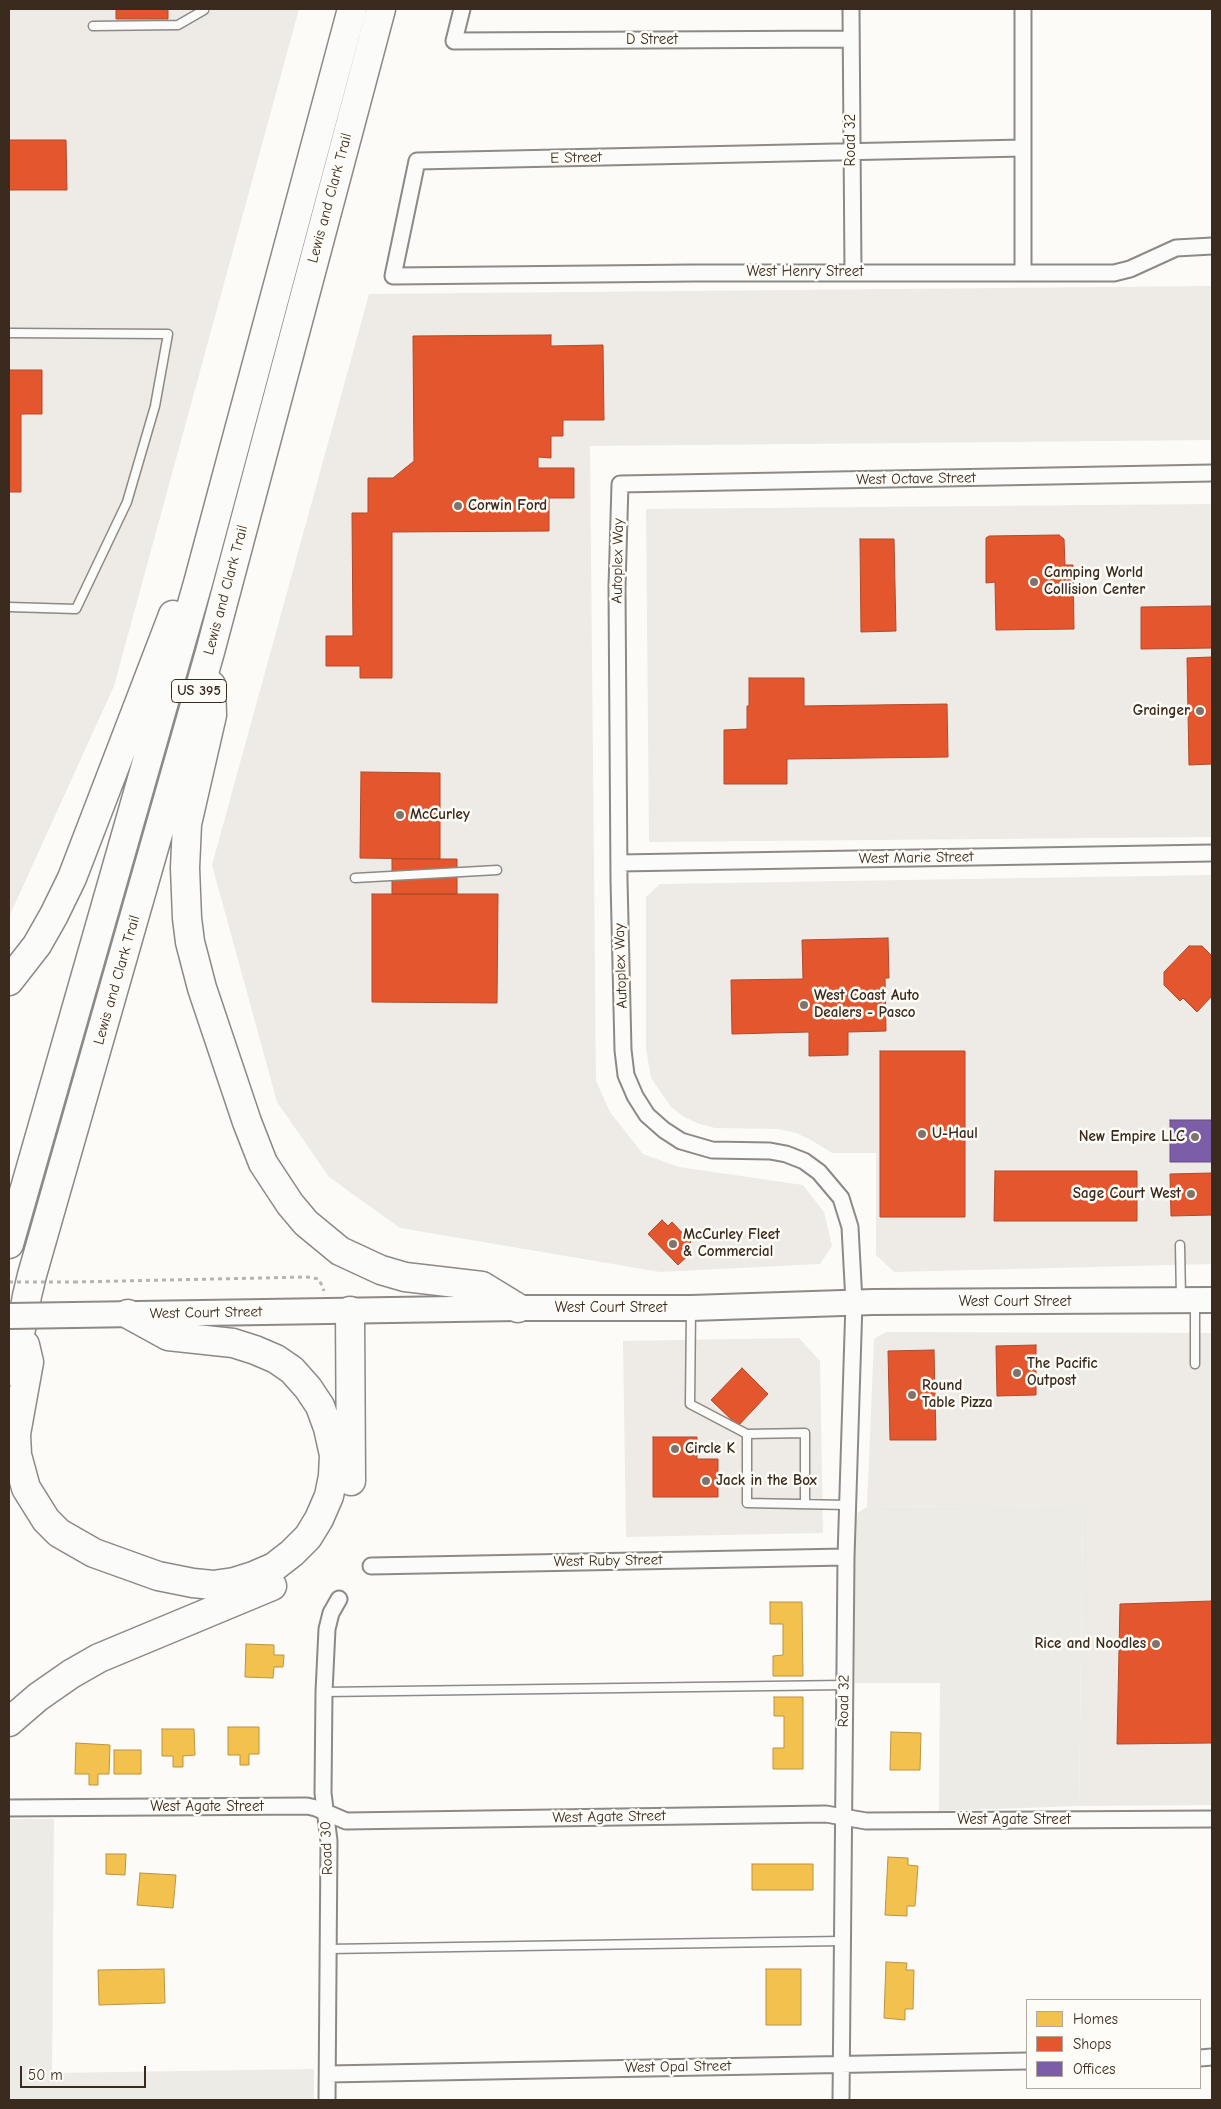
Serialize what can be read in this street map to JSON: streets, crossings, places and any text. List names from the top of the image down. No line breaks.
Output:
{"streets":{"highway":["Lewis and Clark Trail","US 395"],"main road":["West Court Street"],"street":["D Street","Road 32","E Street","West Henry Street","West Octave Street","Autoplex Way","West Marie Street","West Ruby Street","West Agate Street","Road 30","West Opal Street"]},"crossings":[["D Street","Road 32"],["Road 32","E Street"],["Road 32","West Henry Street"],["Road 32","Autoplex Way"],["Road 32","West Court Street"],["Road 32","West Ruby Street"],["Road 32","West Agate Street"],["Road 32","West Opal Street"],["E Street","West Henry Street"],["Lewis and Clark Trail","West Court Street"],["West Octave Street","Autoplex Way"],["Autoplex Way","West Marie Street"],["Autoplex Way","West Court Street"],["West Agate Street","Road 30"],["Road 30","West Opal Street"]],"places":["Corwin Ford","Camping World Collision Center","Grainger","McCurley","West Coast Auto Dealers - Pasco","U-Haul","New Empire LLC","Sage Court West","McCurley Fleet & Commercial","The Pacific Outpost","Round Table Pizza","Circle K","Jack in the Box","Rice and Noodles"],"legend":["Homes","Shops","Offices"],"scale_bar":"50 m"}
